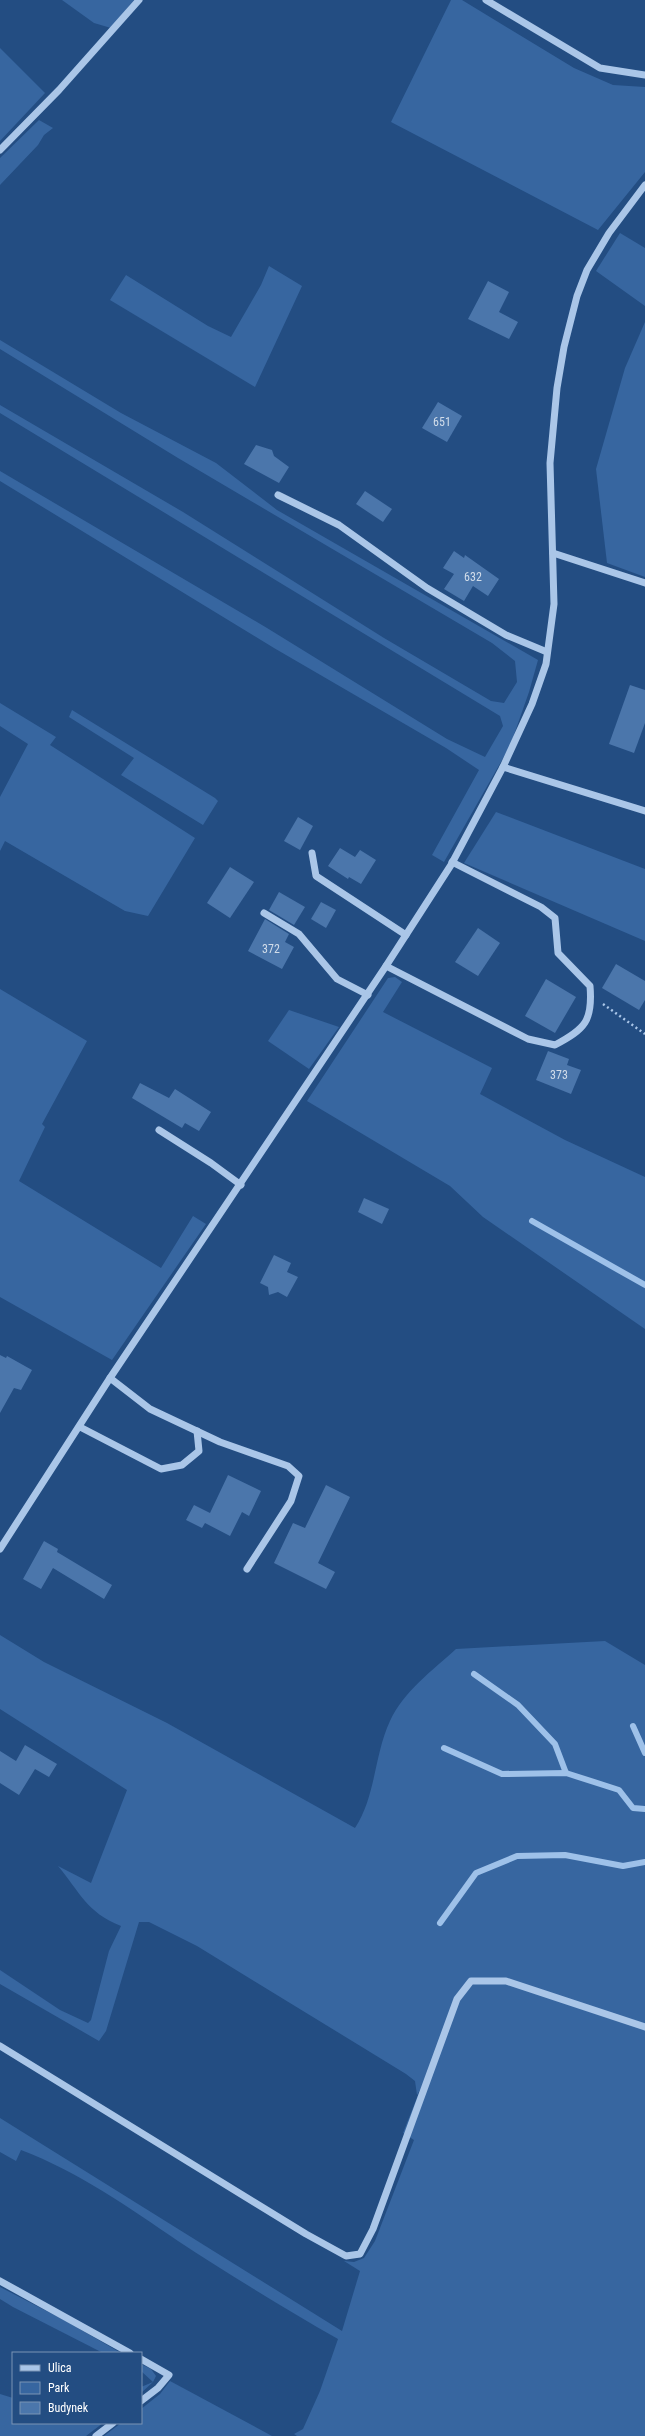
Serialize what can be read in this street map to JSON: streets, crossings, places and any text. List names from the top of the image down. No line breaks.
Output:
{"house_numbers":["651","632","372","373"],"legend":["Ulica","Park","Budynek"]}
